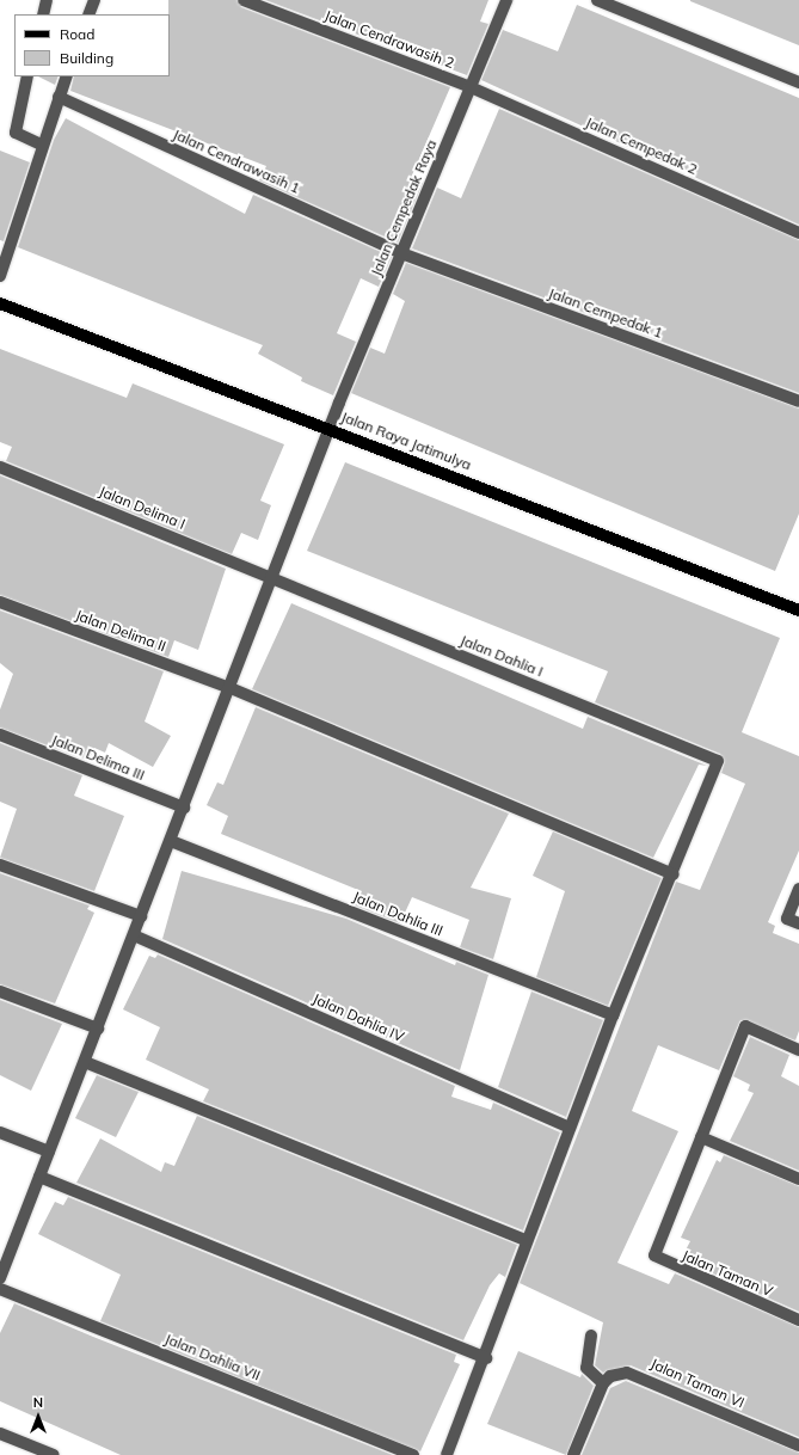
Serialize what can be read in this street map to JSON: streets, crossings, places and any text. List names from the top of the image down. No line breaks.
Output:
{"streets":{"main road":["Jalan Raya Jatimulya"],"street":["Jalan Cendrawasih 2","Jalan Cempedak 2","Jalan Cendrawasih 1","Jalan Cempedak Raya","Jalan Cempedak 1","Jalan Delima I","Jalan Delima II","Jalan Dahlia I","Jalan Delima III","Jalan Dahlia III","Jalan Dahlia IV","Jalan Taman V","Jalan Dahlia VII","Jalan Taman VI"]},"crossings":[["Jalan Cendrawasih 2","Jalan Cempedak 2"],["Jalan Cendrawasih 2","Jalan Cempedak Raya"],["Jalan Cempedak 2","Jalan Cempedak Raya"],["Jalan Cendrawasih 1","Jalan Cempedak Raya"],["Jalan Cendrawasih 1","Jalan Cempedak 1"],["Jalan Cempedak Raya","Jalan Cempedak 1"],["Jalan Cempedak Raya","Jalan Raya Jatimulya"],["Jalan Cempedak Raya","Jalan Delima I"],["Jalan Cempedak Raya","Jalan Delima II"],["Jalan Cempedak Raya","Jalan Dahlia I"],["Jalan Cempedak Raya","Jalan Delima III"],["Jalan Cempedak Raya","Jalan Dahlia III"],["Jalan Cempedak Raya","Jalan Dahlia IV"],["Jalan Delima I","Jalan Dahlia I"],["Jalan Delima II","Jalan Dahlia I"]],"legend":["Road","Building"],"north":"top"}
